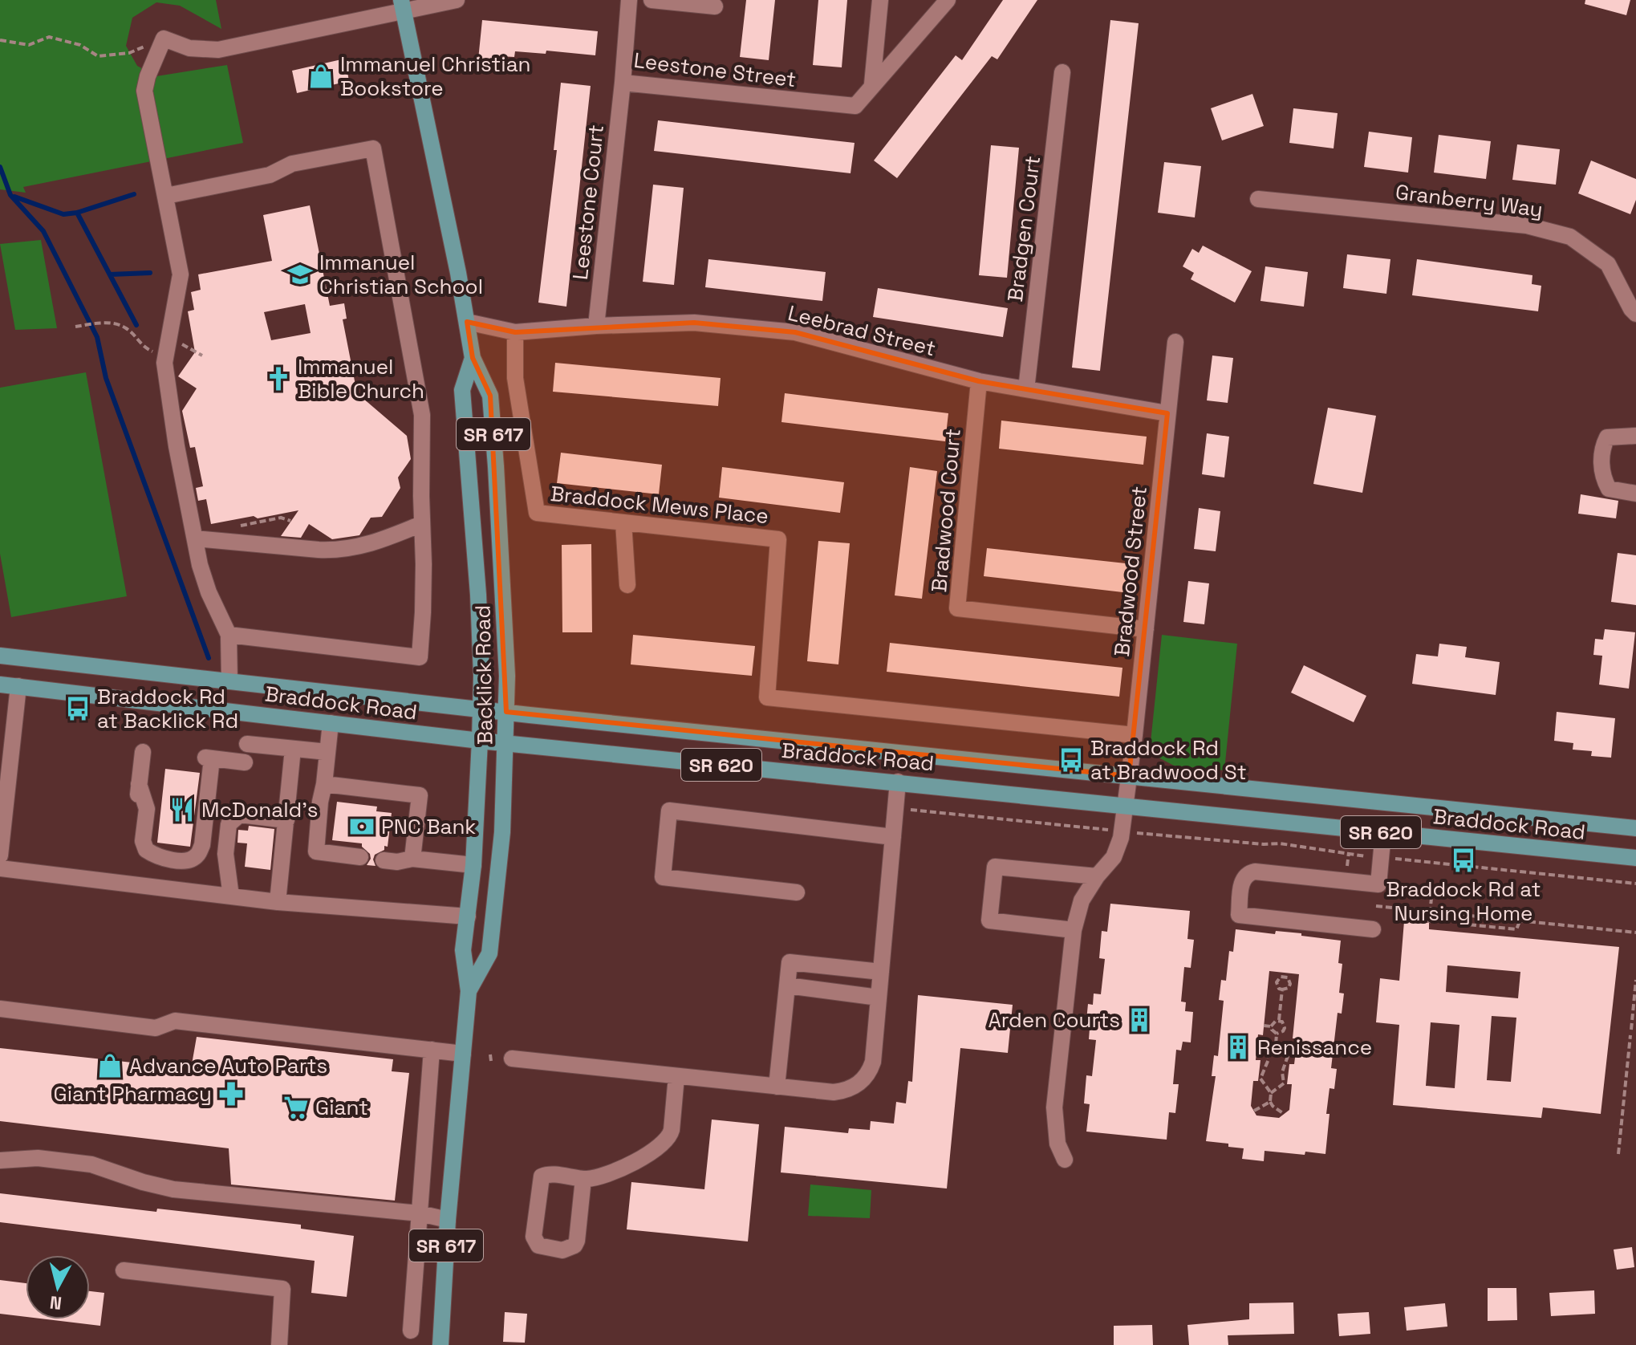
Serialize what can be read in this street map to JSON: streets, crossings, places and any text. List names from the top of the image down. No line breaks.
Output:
{"streets":{"main road":["SR 617","Backlick Road","Braddock Road","SR 620"],"street":["Leestone Street","Granberry Way","Leestone Court","Bradgen Court","Leebrad Street","Braddock Mews Place","Bradwood Court","Bradwood Street"]},"crossings":[["Leestone Street","Leestone Court"],["Leestone Court","Leebrad Street"],["Bradgen Court","Leebrad Street"],["Leebrad Street","Braddock Mews Place"],["Leebrad Street","Bradwood Court"],["Leebrad Street","Bradwood Street"],["Leebrad Street","Backlick Road"],["Braddock Mews Place","Bradwood Street"],["Bradwood Court","Bradwood Street"],["Bradwood Street","Braddock Road"],["Backlick Road","Braddock Road"]],"places":{"shop":["Immanuel Christian Bookstore","Advance Auto Parts"],"school or university":["Immanuel Christian School"],"church":["Immanuel Bible Church"],"bus stop":["Braddock Rd at Backlick Rd","Braddock Rd at Bradwood St","Braddock Rd at Nursing Home"],"restaurant":["McDonald's"],"bank":["PNC Bank"],"building":["Arden Courts","Renissance"],"pharmacy":["Giant Pharmacy"],"supermarket":["Giant"]},"north":"bottom"}
